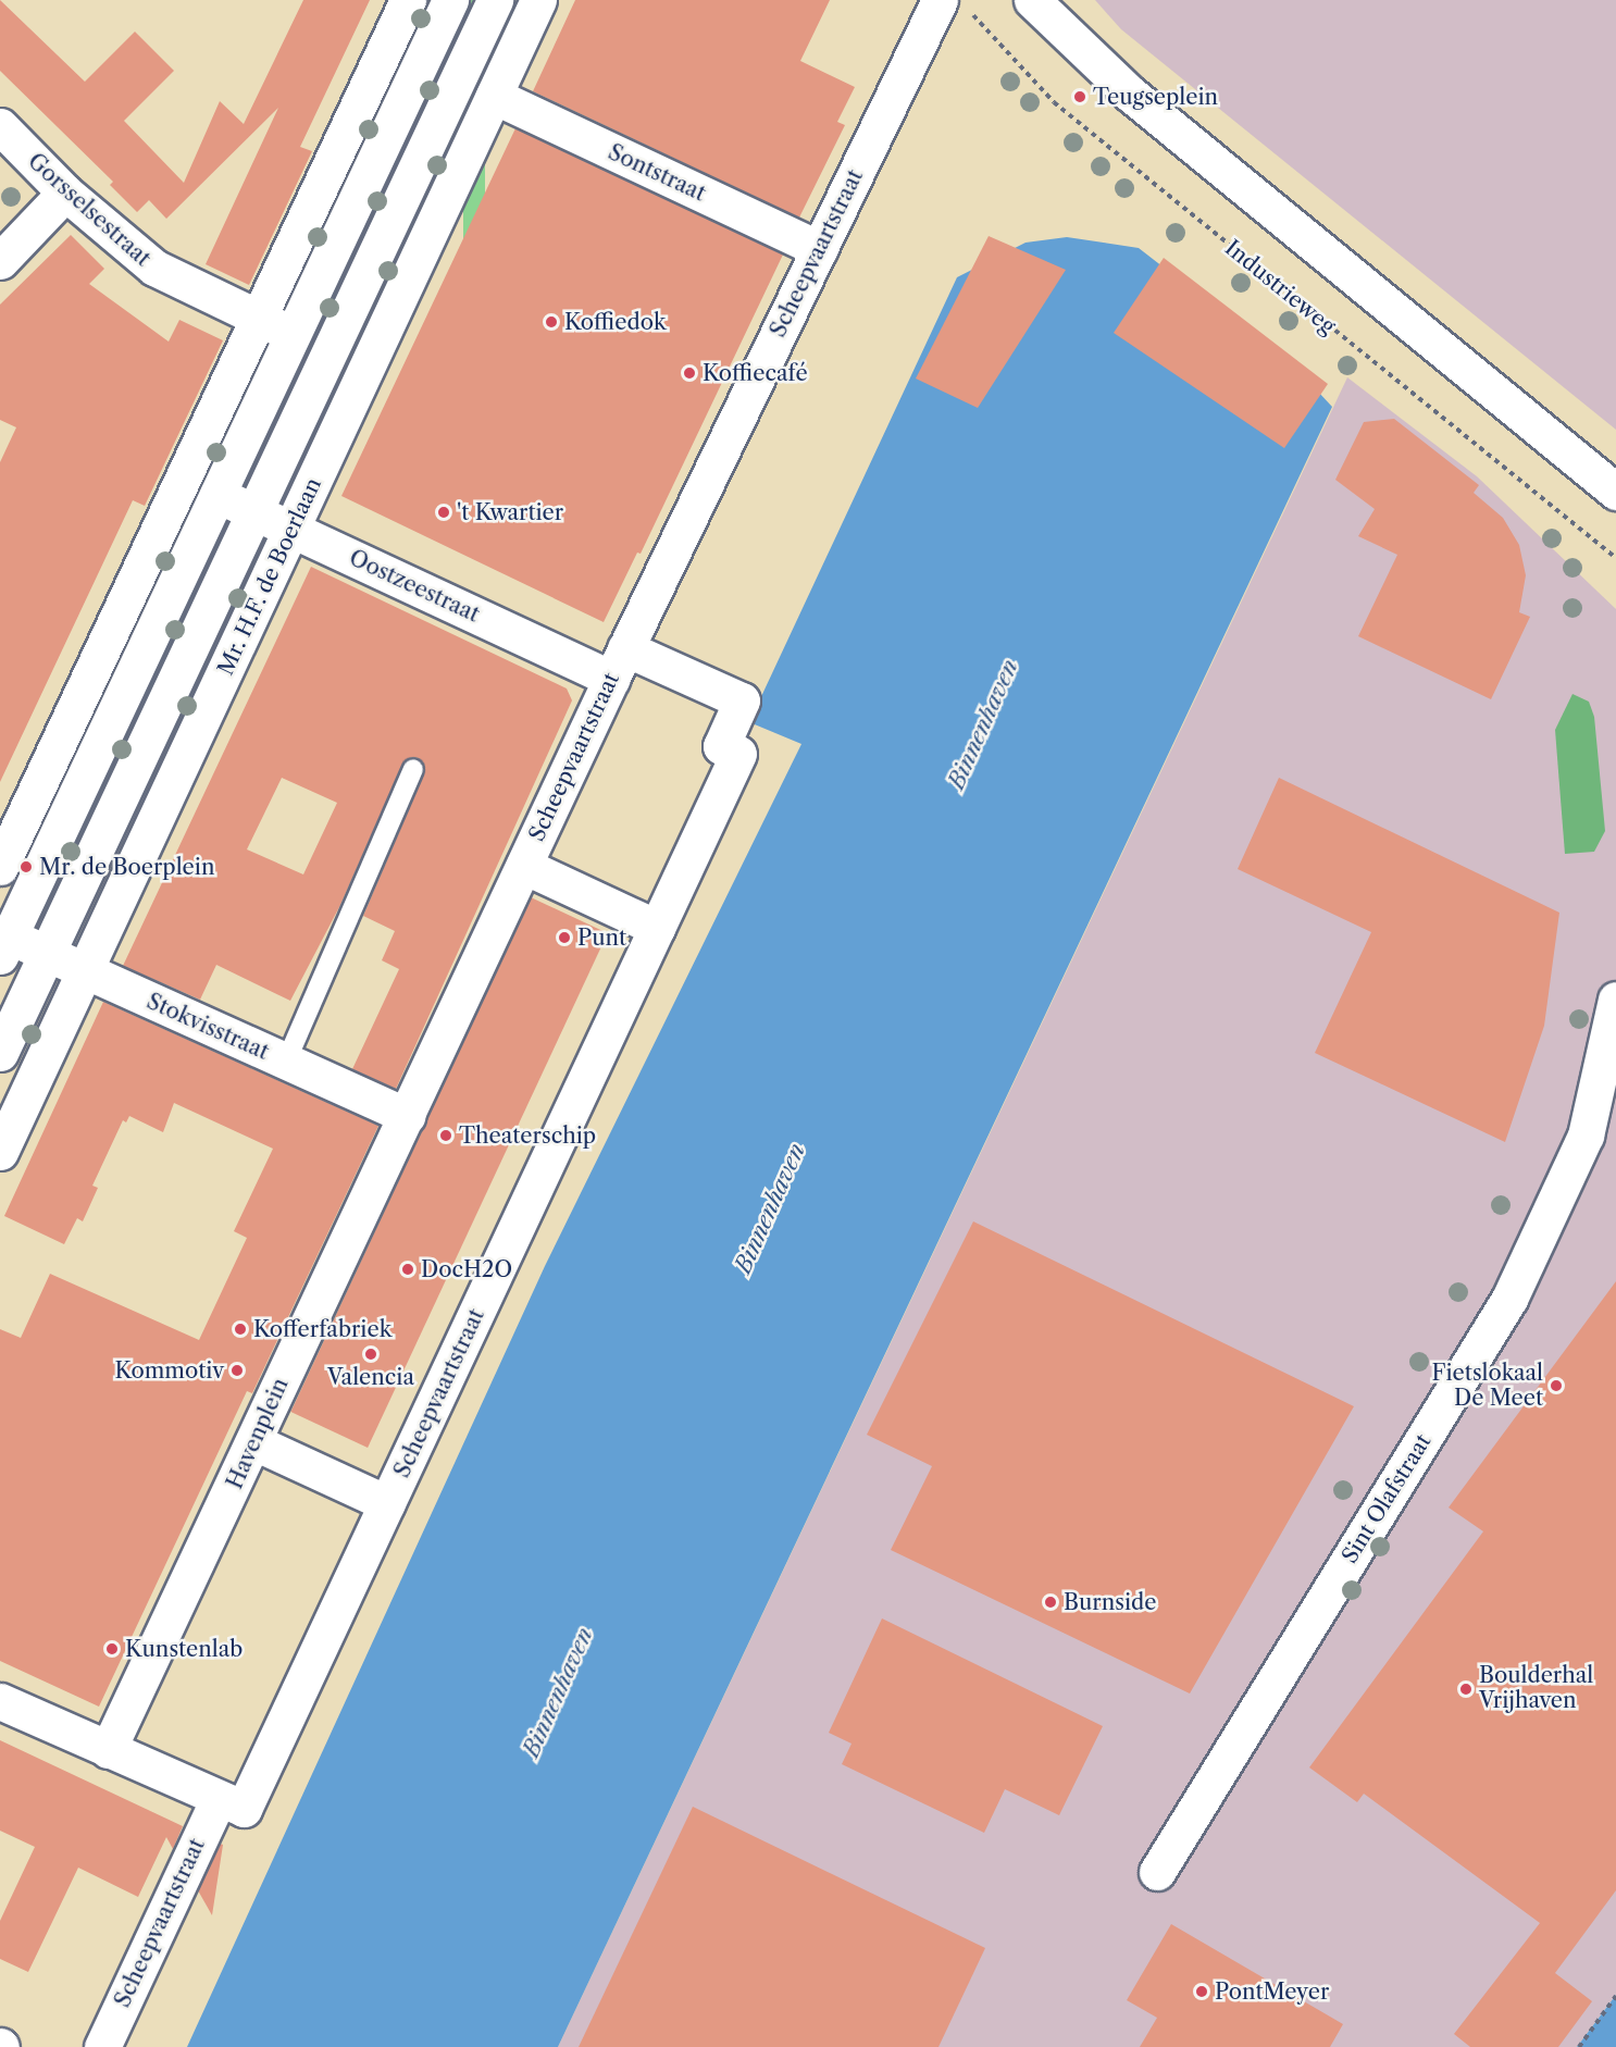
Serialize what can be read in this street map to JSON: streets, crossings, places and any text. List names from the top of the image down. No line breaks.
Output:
{"streets":{"street":["Sontstraat","Gorsselsestraat","Scheepvaartstraat","Mr. H.F. de Boerlaan","Oostzeestraat","Stokvisstraat","Havenplein","Sint Olafstraat"],"path":["Industrieweg"]},"crossings":[["Sontstraat","Scheepvaartstraat"],["Sontstraat","Mr. H.F. de Boerlaan"],["Scheepvaartstraat","Industrieweg"],["Scheepvaartstraat","Oostzeestraat"],["Scheepvaartstraat","Stokvisstraat"],["Scheepvaartstraat","Havenplein"],["Mr. H.F. de Boerlaan","Oostzeestraat"],["Mr. H.F. de Boerlaan","Stokvisstraat"],["Stokvisstraat","Havenplein"]],"water":["Binnenhaven"],"places":["Teugseplein","Koffiedok","Koffiecafé","'t Kwartier","Mr. de Boerplein","Punt","Theaterschip","DocH2O","Kofferfabriek","Valencia","Kommotiv","Fietslokaal De Meet","Burnside","Kunstenlab","Boulderhal Vrijhaven","PontMeyer"]}
